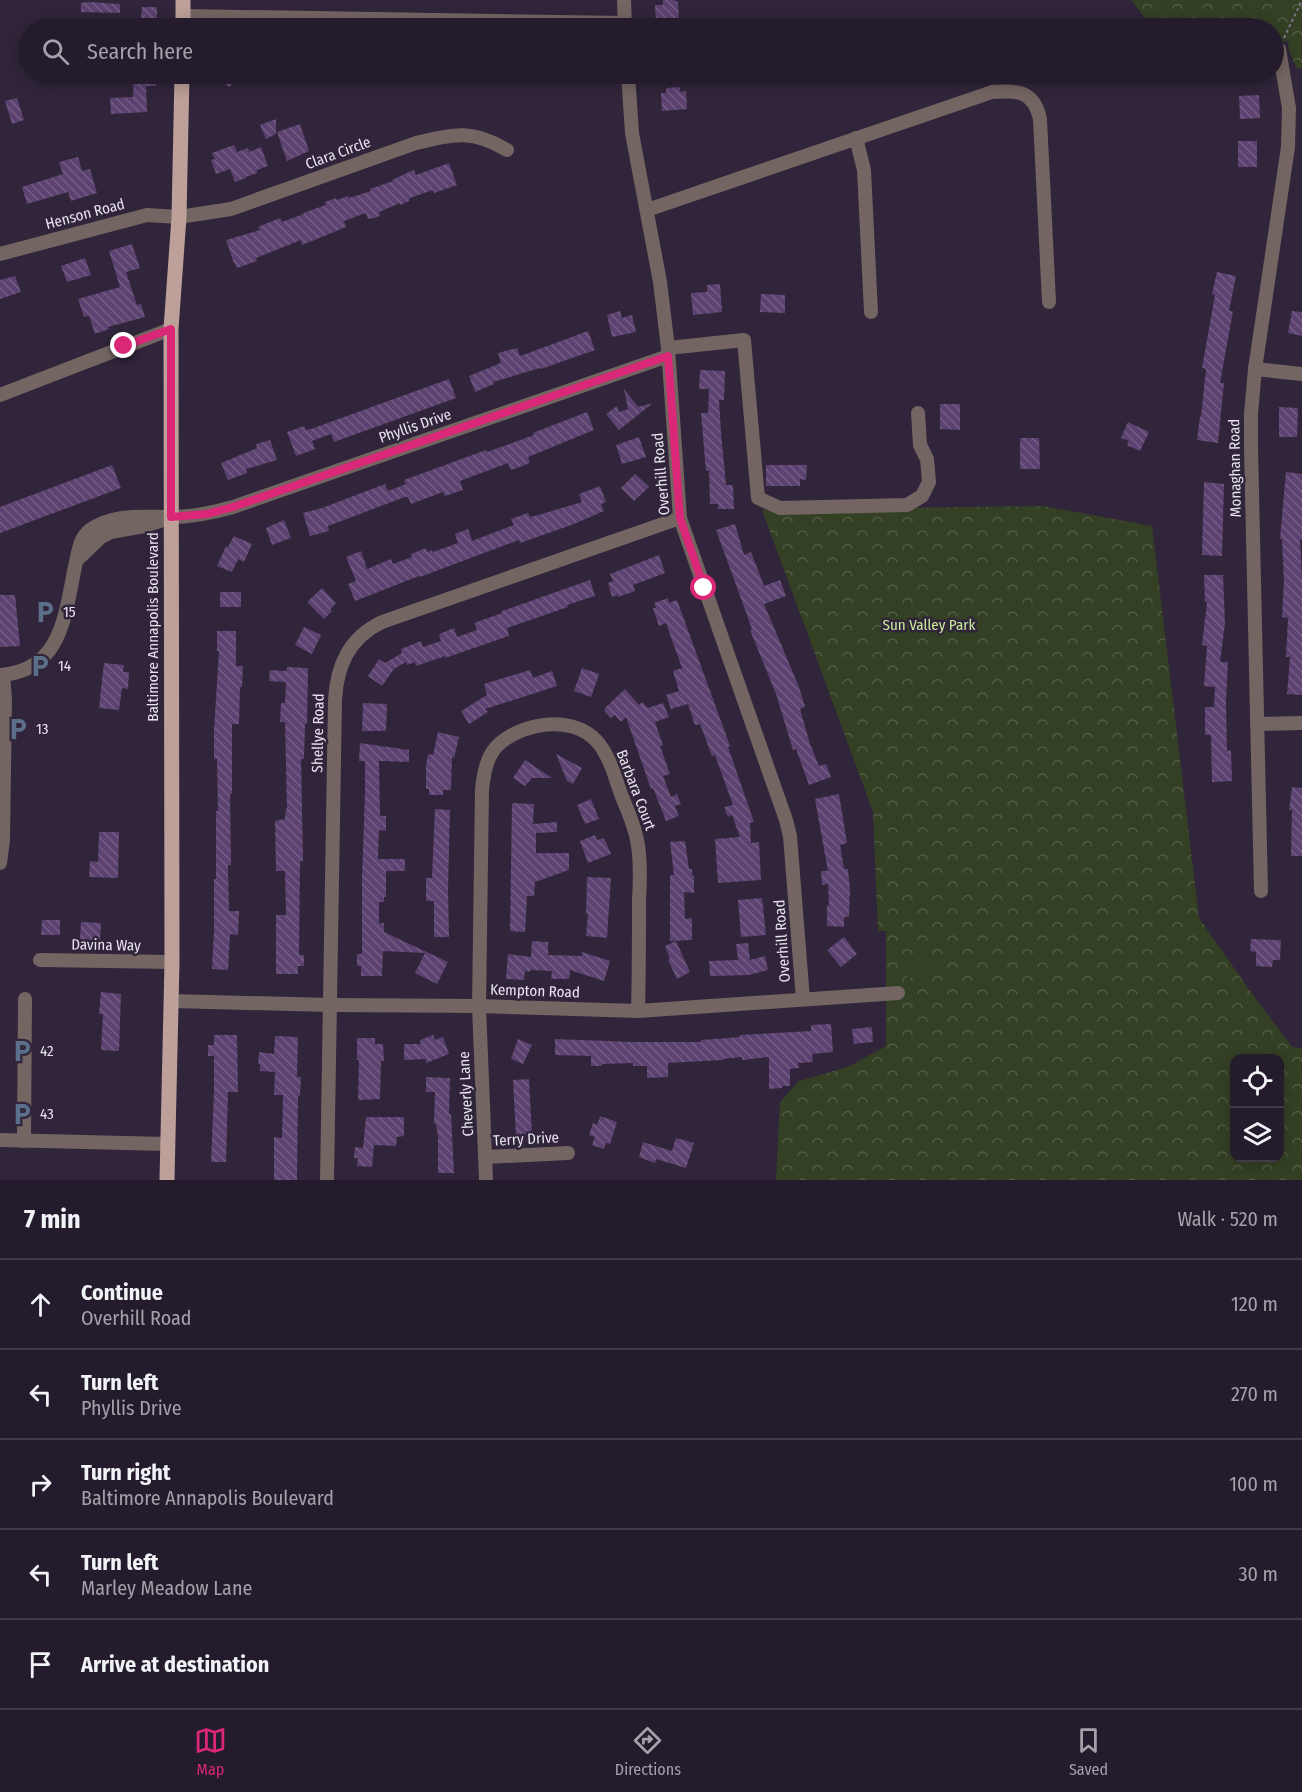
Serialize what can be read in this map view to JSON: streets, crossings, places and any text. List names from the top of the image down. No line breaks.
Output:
{"streets":{"main road":["Baltimore Annapolis Boulevard"],"street":["Clara Circle","Henson Road","Phyllis Drive","Monaghan Road","Overhill Road","Shellye Road","Barbara Court","Davina Way","Kempton Road","Cheverly Lane","Terry Drive"]},"crossings":[["Clara Circle","Henson Road"],["Clara Circle","Baltimore Annapolis Boulevard"],["Henson Road","Baltimore Annapolis Boulevard"],["Phyllis Drive","Overhill Road"],["Phyllis Drive","Baltimore Annapolis Boulevard"],["Overhill Road","Shellye Road"],["Overhill Road","Kempton Road"],["Baltimore Annapolis Boulevard","Davina Way"],["Baltimore Annapolis Boulevard","Kempton Road"],["Shellye Road","Kempton Road"],["Barbara Court","Kempton Road"],["Barbara Court","Cheverly Lane"],["Kempton Road","Cheverly Lane"],["Cheverly Lane","Terry Drive"]],"parks":["Sun Valley Park"],"places":{"parking":["15","14","13","42","43"]},"page":{"search":"Search here","heading":["7 min","Walk · 520 m"],"list":[["Continue","Overhill Road","120 m"],["Turn left","Phyllis Drive","270 m"],["Turn right","Baltimore Annapolis Boulevard","100 m"],["Turn left","Marley Meadow Lane","30 m"],"Arrive at destination"],"nav":["Map","Directions","Saved"]}}
